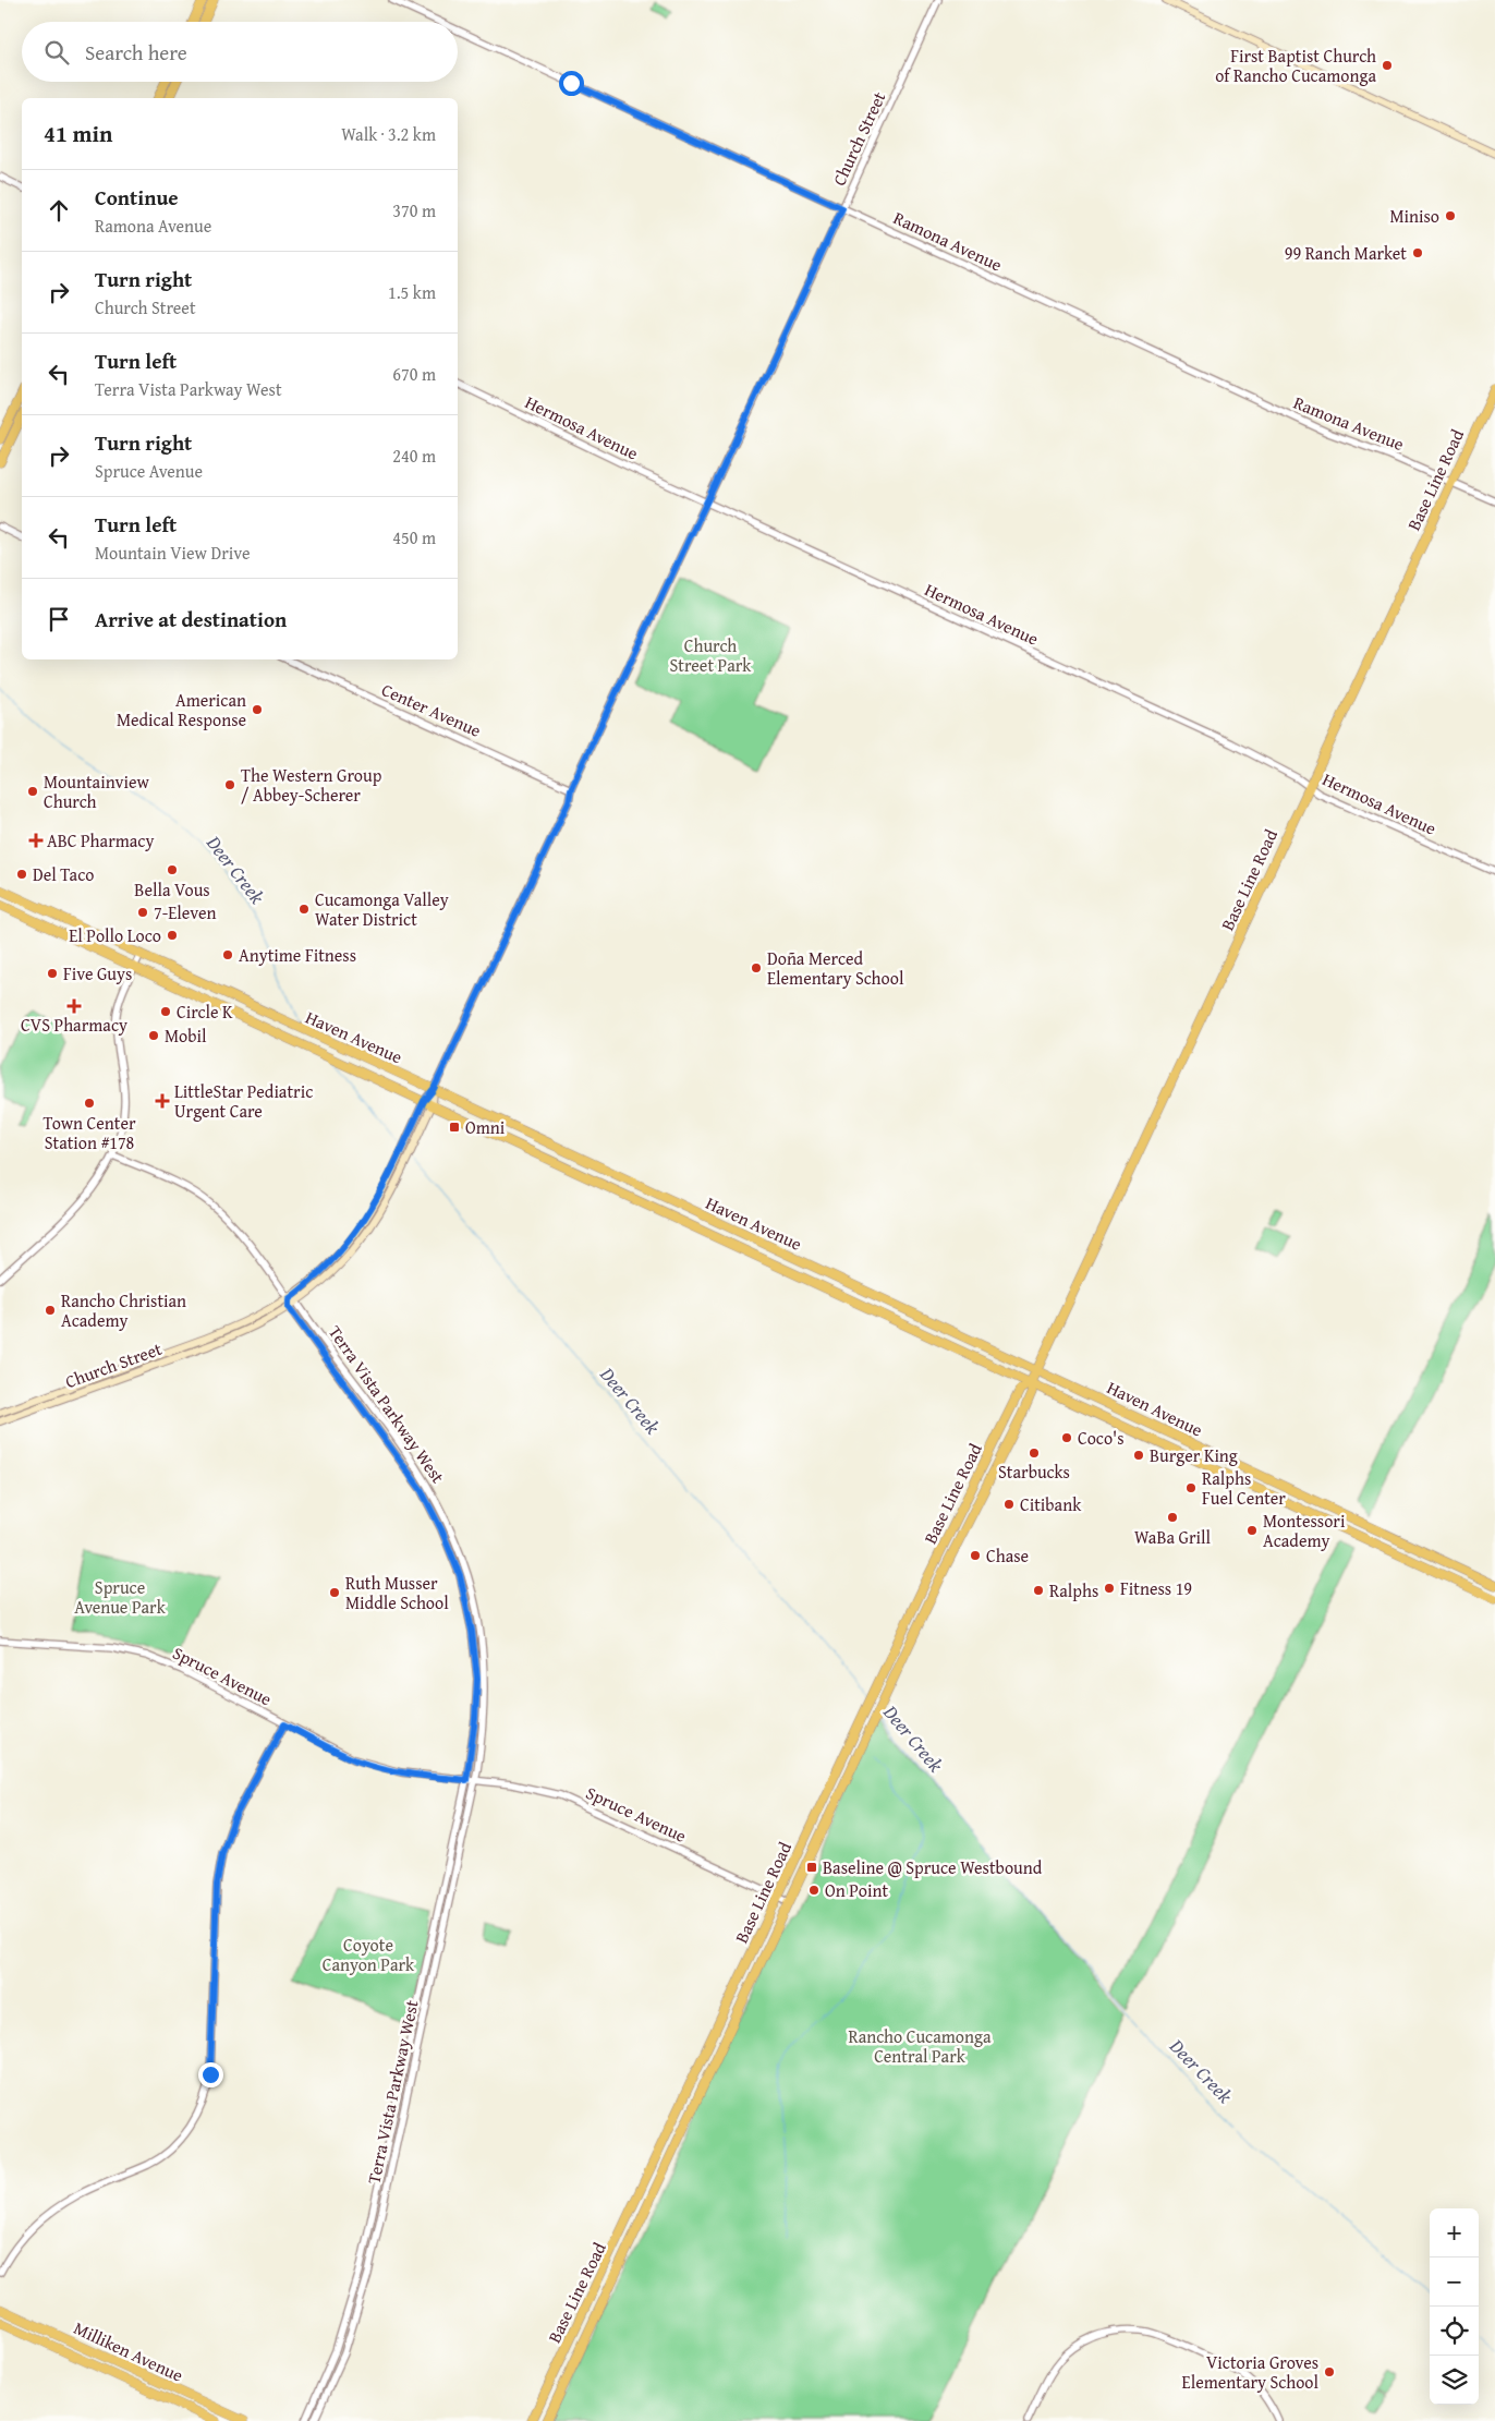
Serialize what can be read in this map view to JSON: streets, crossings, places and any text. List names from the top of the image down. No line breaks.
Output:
{"streets":{"main road":["Church Street","Base Line Road","Haven Avenue","Milliken Avenue"],"street":["Ramona Avenue","Hermosa Avenue","Center Avenue","Terra Vista Parkway West","Spruce Avenue"]},"crossings":[["Church Street","Ramona Avenue"],["Church Street","Hermosa Avenue"],["Church Street","Center Avenue"],["Church Street","Haven Avenue"],["Church Street","Terra Vista Parkway West"],["Ramona Avenue","Base Line Road"],["Hermosa Avenue","Base Line Road"],["Base Line Road","Haven Avenue"],["Base Line Road","Spruce Avenue"],["Terra Vista Parkway West","Spruce Avenue"]],"water":["Deer Creek"],"parks":["Church Street Park","Spruce Avenue Park","Coyote Canyon Park","Rancho Cucamonga Central Park"],"places":{"other":["First Baptist Church of Rancho Cucamonga","Miniso","99 Ranch Market","American Medical Response","The Western Group / Abbey-Scherer","Mountainview Church","Bella Vous","Del Taco","Cucamonga Valley Water District","7-Eleven","El Pollo Loco","Anytime Fitness","Doña Merced Elementary School","Five Guys","Circle K","Mobil","Town Center Station #178","Rancho Christian Academy","Coco's","Starbucks","Burger King","Ralphs Fuel Center","Citibank","WaBa Grill","Montessori Academy","Chase","Fitness 19","Ralphs","Ruth Musser Middle School","On Point","Victoria Groves Elementary School"],"health":["ABC Pharmacy","CVS Pharmacy","LittleStar Pediatric Urgent Care"],"transit":["Omni","Baseline @ Spruce Westbound"]},"page":{"search":"Search here","heading":["41 min","Walk · 3.2 km"],"list":[["Continue","Ramona Avenue","370 m"],["Turn right","Church Street","1.5 km"],["Turn left","Terra Vista Parkway West","670 m"],["Turn right","Spruce Avenue","240 m"],["Turn left","Mountain View Drive","450 m"],"Arrive at destination"],"map_buttons":["+","−"]}}
